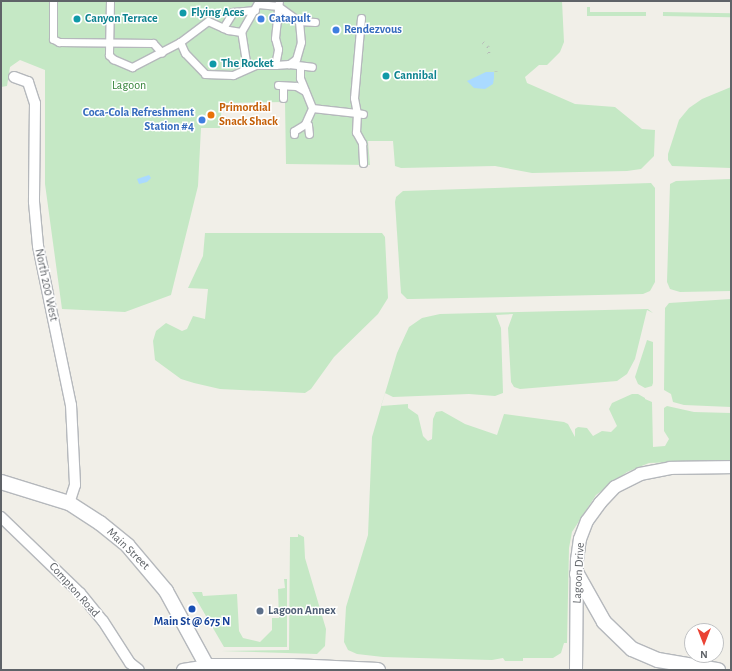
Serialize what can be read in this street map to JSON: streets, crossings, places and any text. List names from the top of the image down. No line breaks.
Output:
{"streets":{"main road":["Main Street"],"street":["North 200 West","Lagoon Drive","Compton Road"]},"crossings":[["North 200 West","Main Street"]],"parks":["Lagoon"],"places":["Flying Aces","Canyon Terrace","Catapult","Rendezvous","The Rocket","Cannibal","Primordial Snack Shack","Coca-Cola Refreshment Station #4","Main St @ 675 N","Lagoon Annex"],"north":"bottom"}
